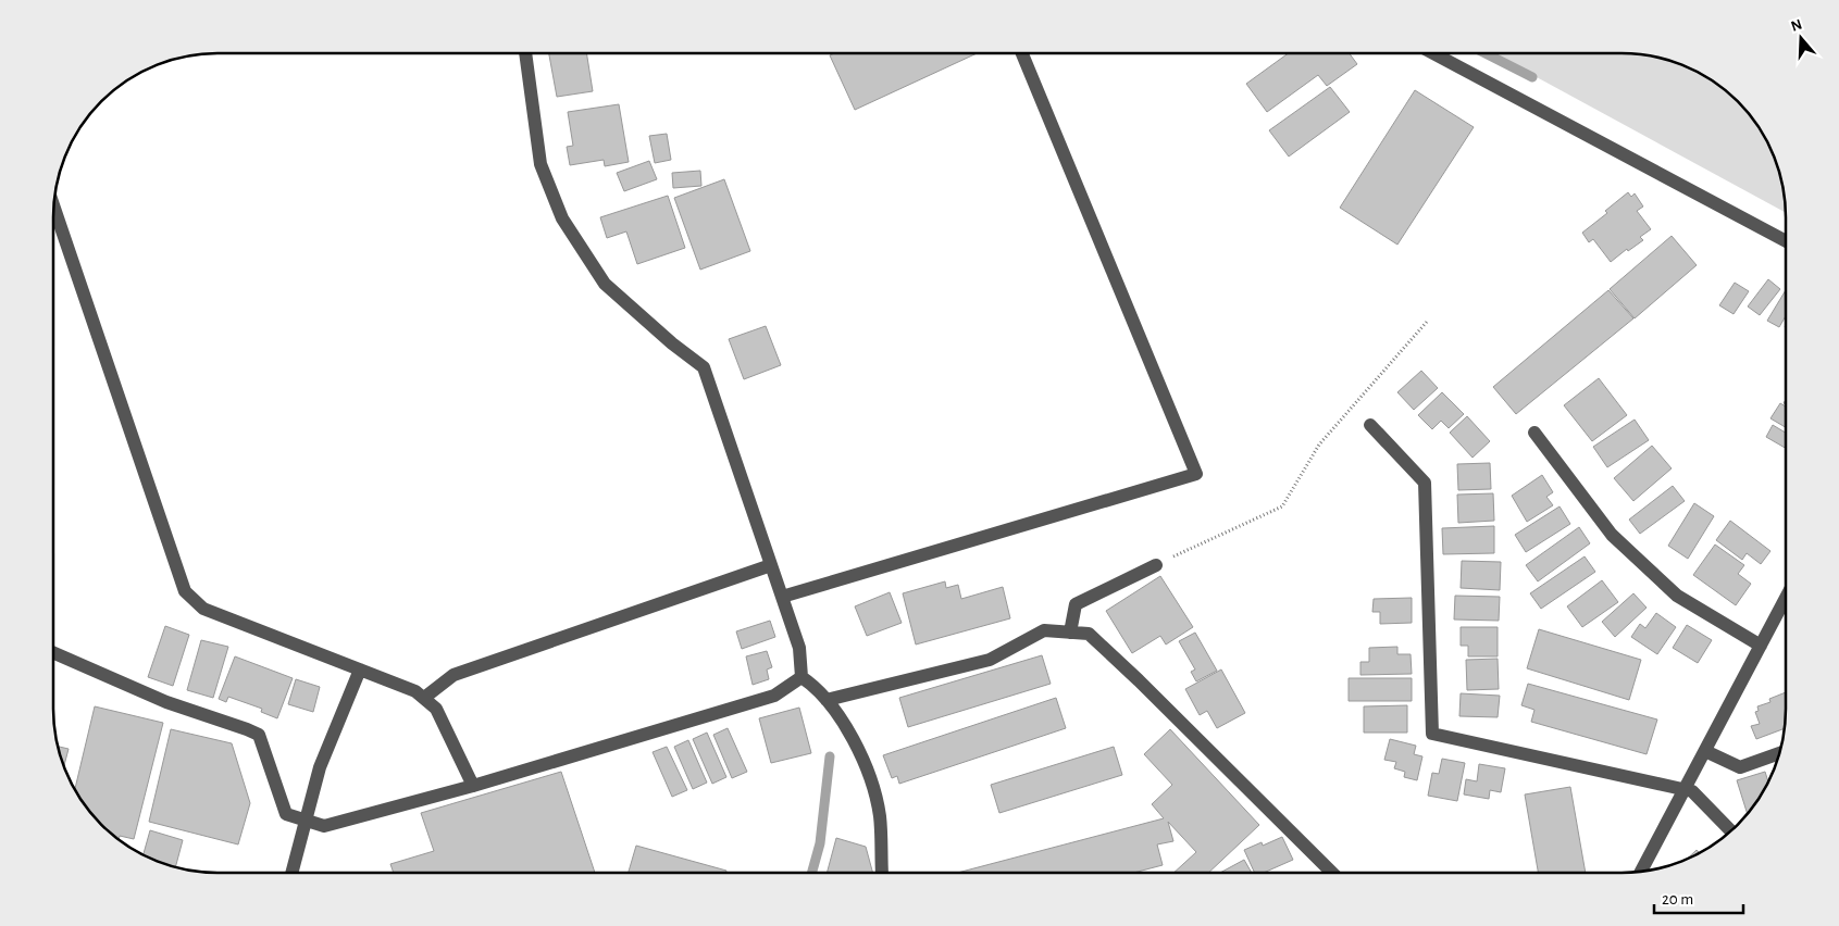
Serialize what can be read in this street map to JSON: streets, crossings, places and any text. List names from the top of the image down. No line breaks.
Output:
{"scale_bar":"20 m","north":"top"}
